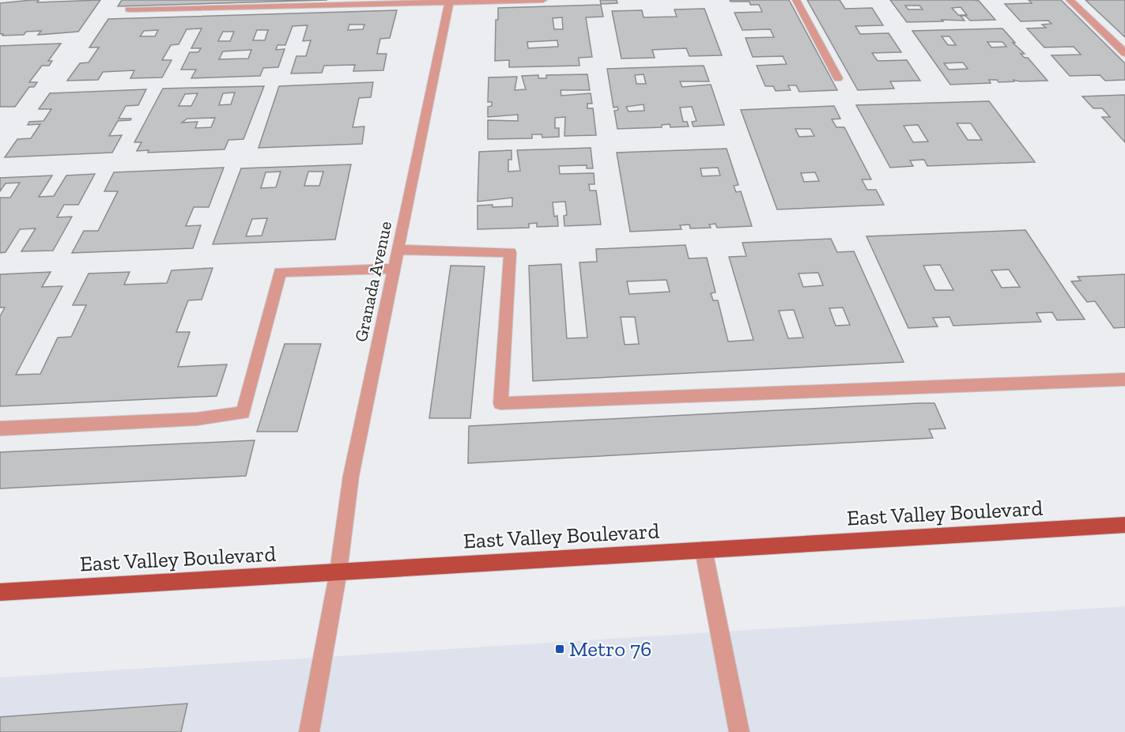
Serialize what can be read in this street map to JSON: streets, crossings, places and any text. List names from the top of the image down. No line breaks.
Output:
{"streets":{"main road":["East Valley Boulevard"],"street":["Granada Avenue"]},"crossings":[["Granada Avenue","East Valley Boulevard"]],"places":{"transit":["Metro 76"]}}
